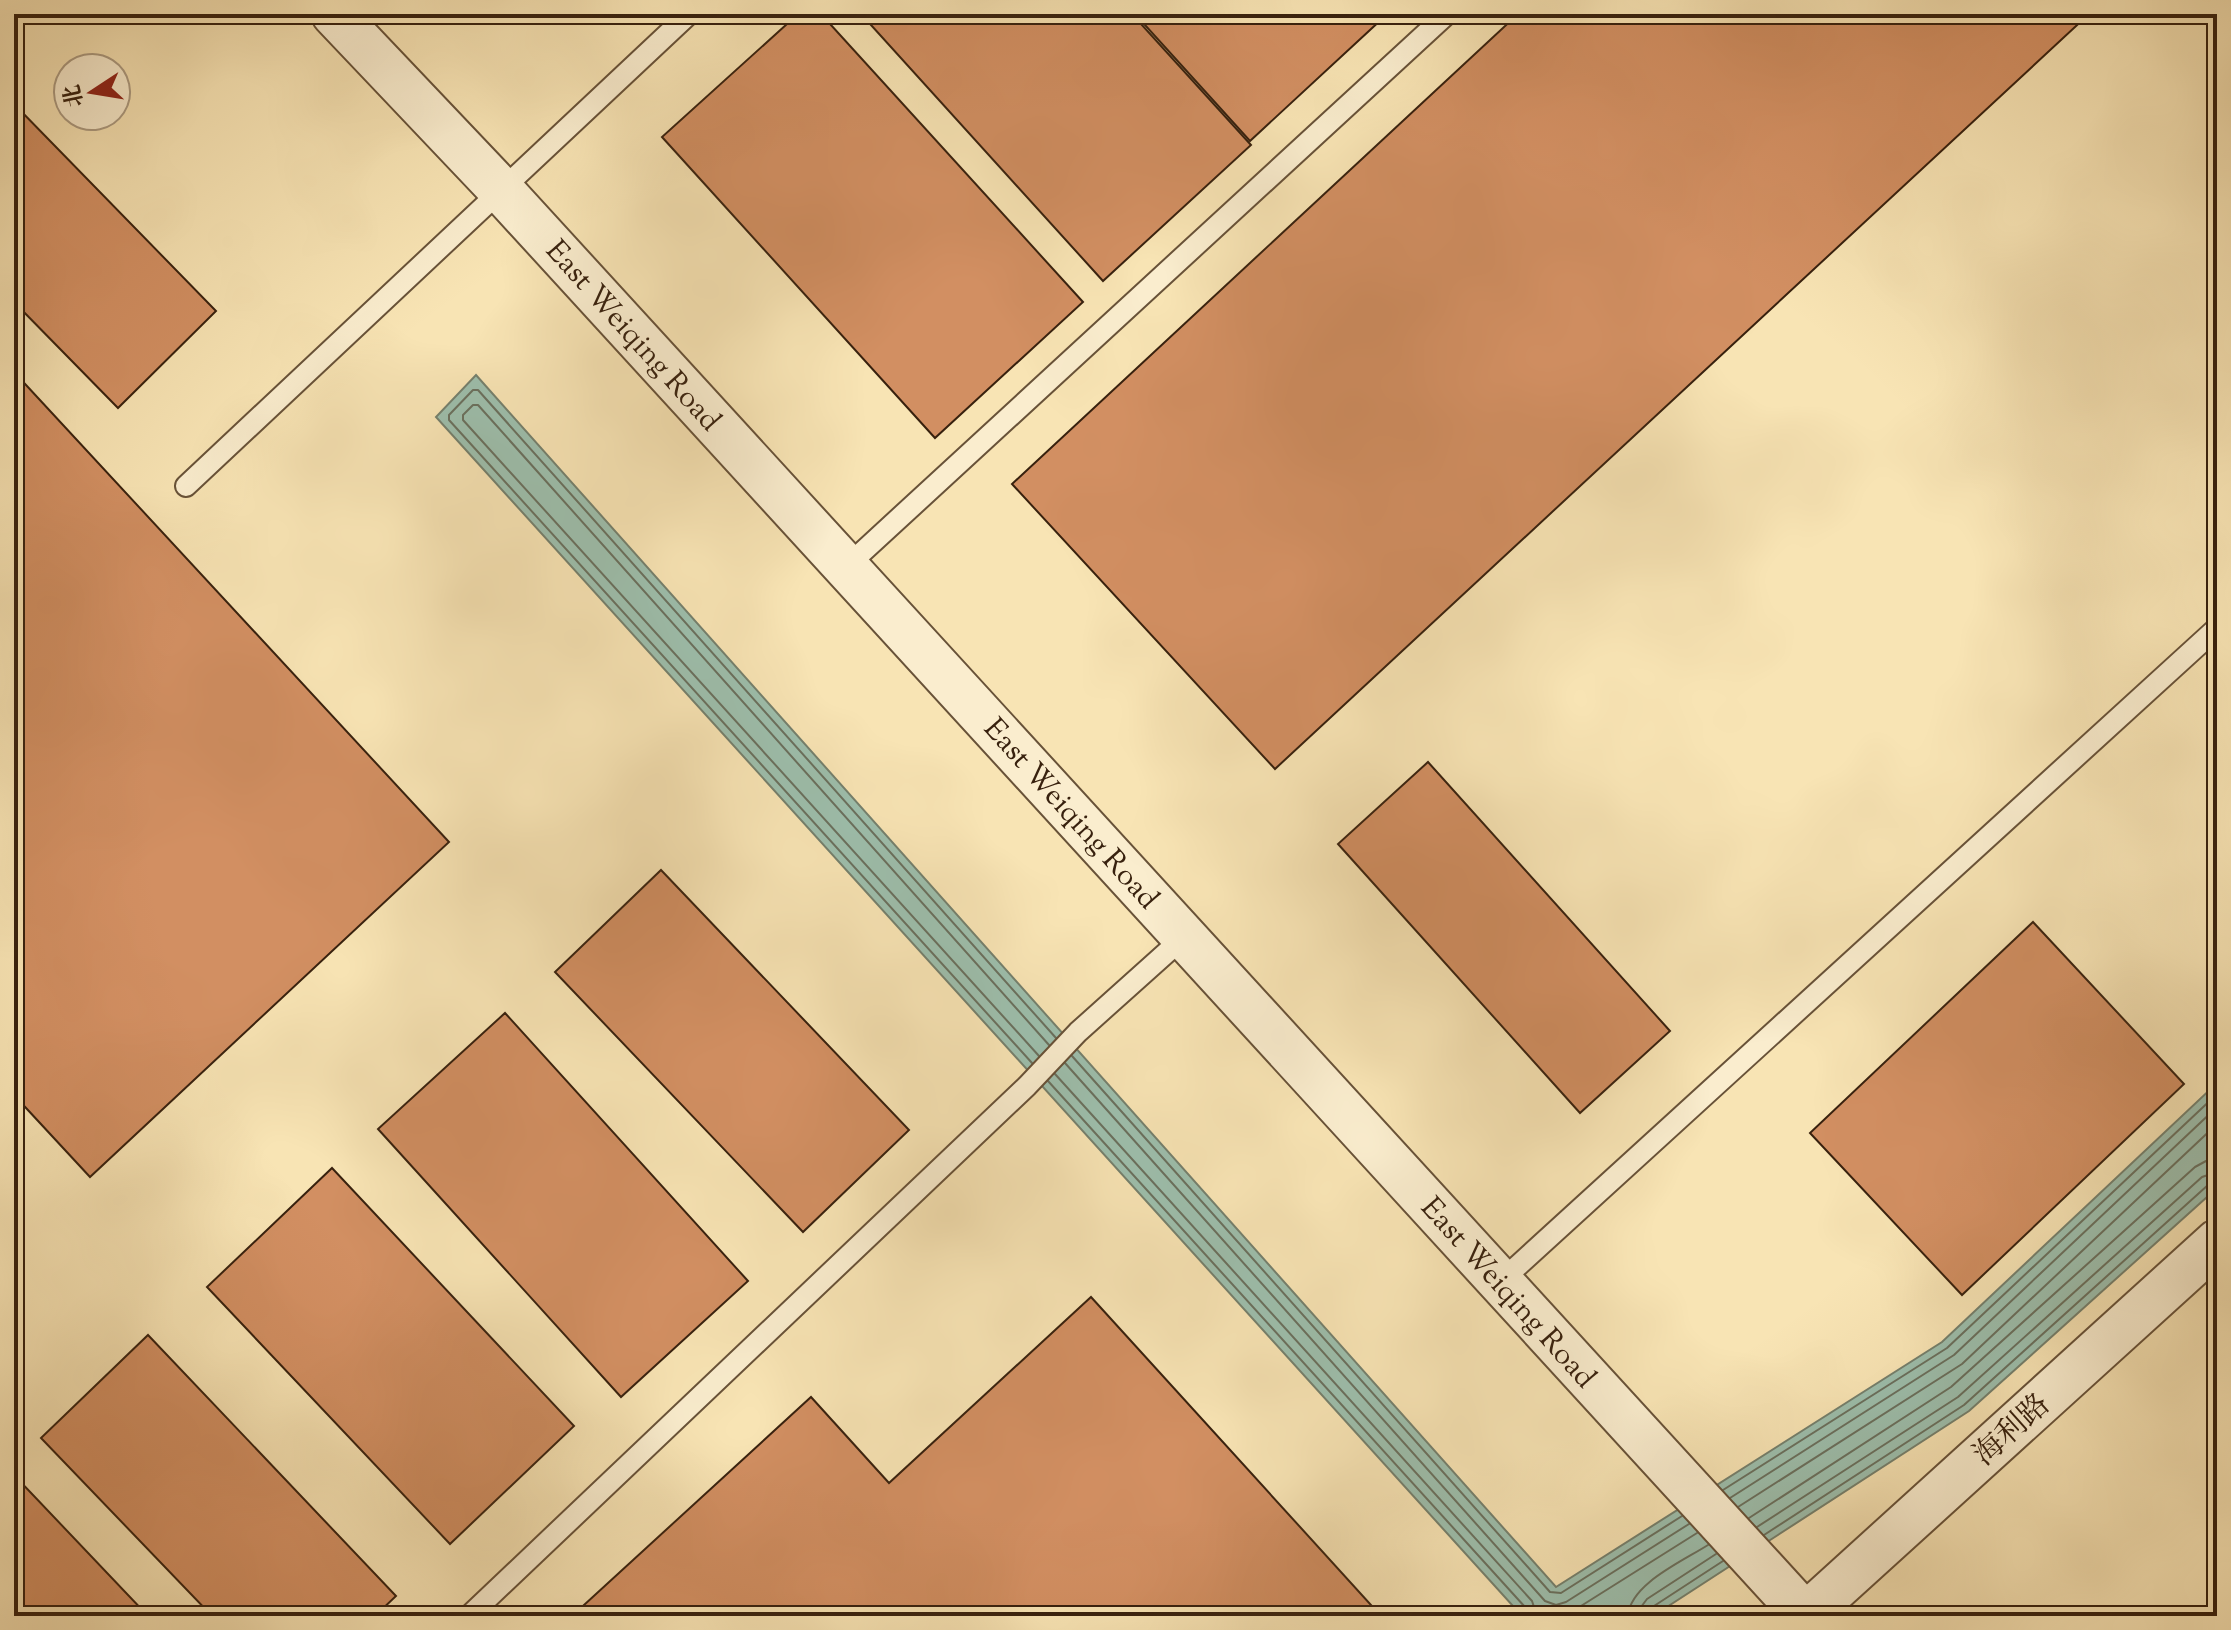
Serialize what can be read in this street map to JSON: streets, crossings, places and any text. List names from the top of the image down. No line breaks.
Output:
{"streets":{"street":["East Weiqing Road","海利路"]},"crossings":[["East Weiqing Road","海利路"]],"north":"left"}
